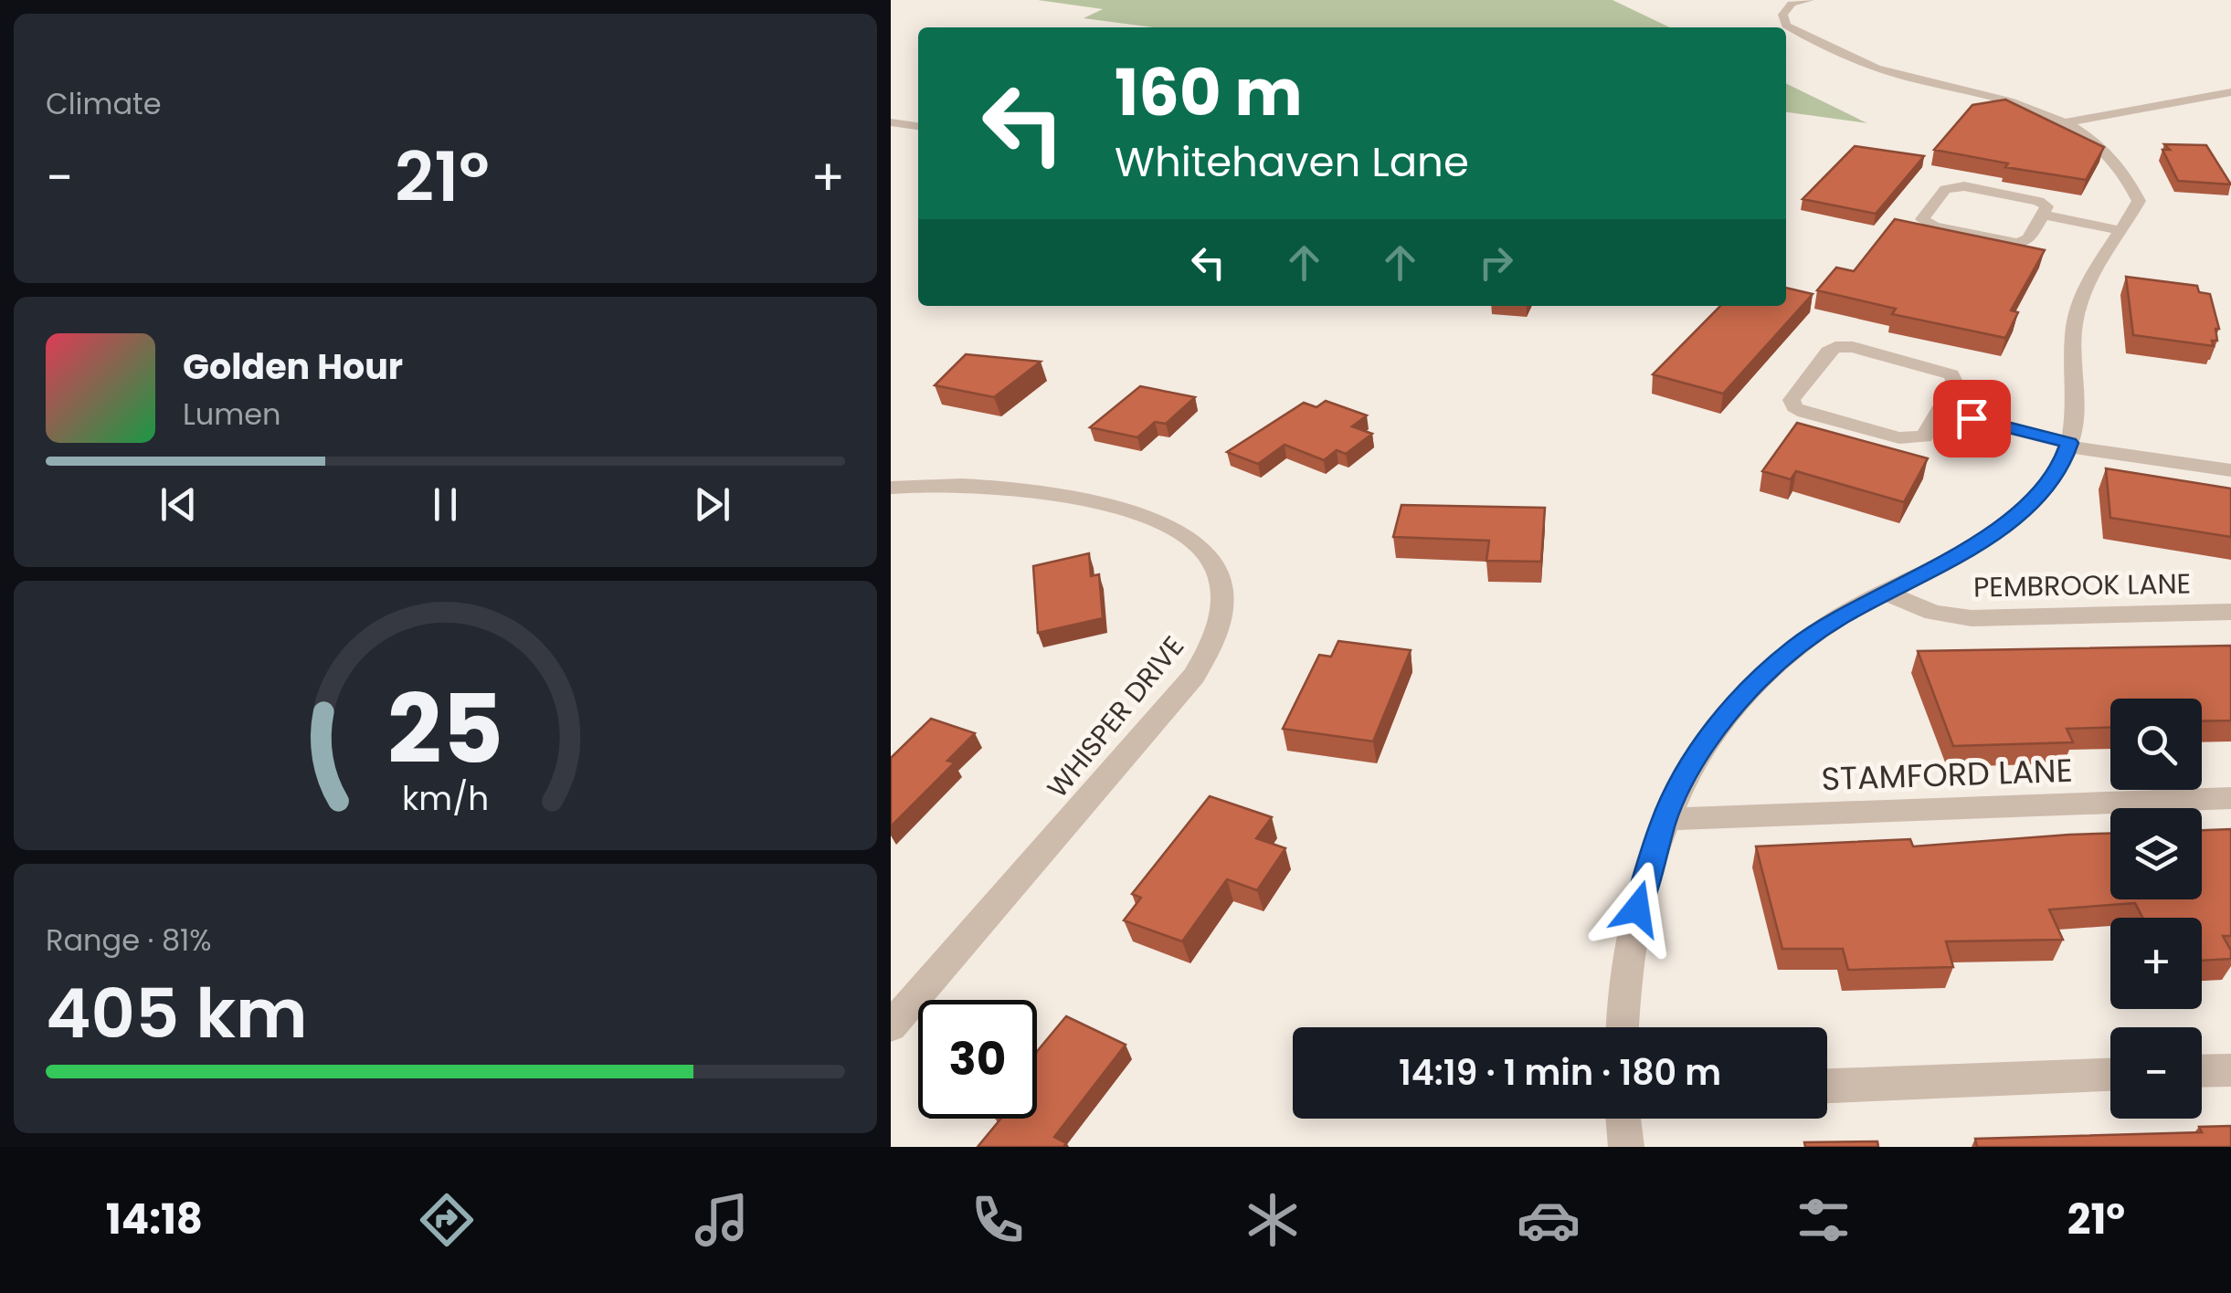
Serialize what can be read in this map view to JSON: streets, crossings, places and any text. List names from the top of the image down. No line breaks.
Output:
{"streets":{"street":["PEMBROOK LANE","WHISPER DRIVE","STAMFORD LANE"]},"page":{"tile":["Climate",["Range · 81%","405 km"]],"turn":["160 m","Whitehaven Lane"],"heat":["−","21°","+"],"song":["Golden Hour","Lumen"],"map_buttons":["+","−"],"limit":"30","trip":"14:19 · 1 min · 180 m","tabs":["14:18","21°"],"gauge":["25","km/h"]}}
